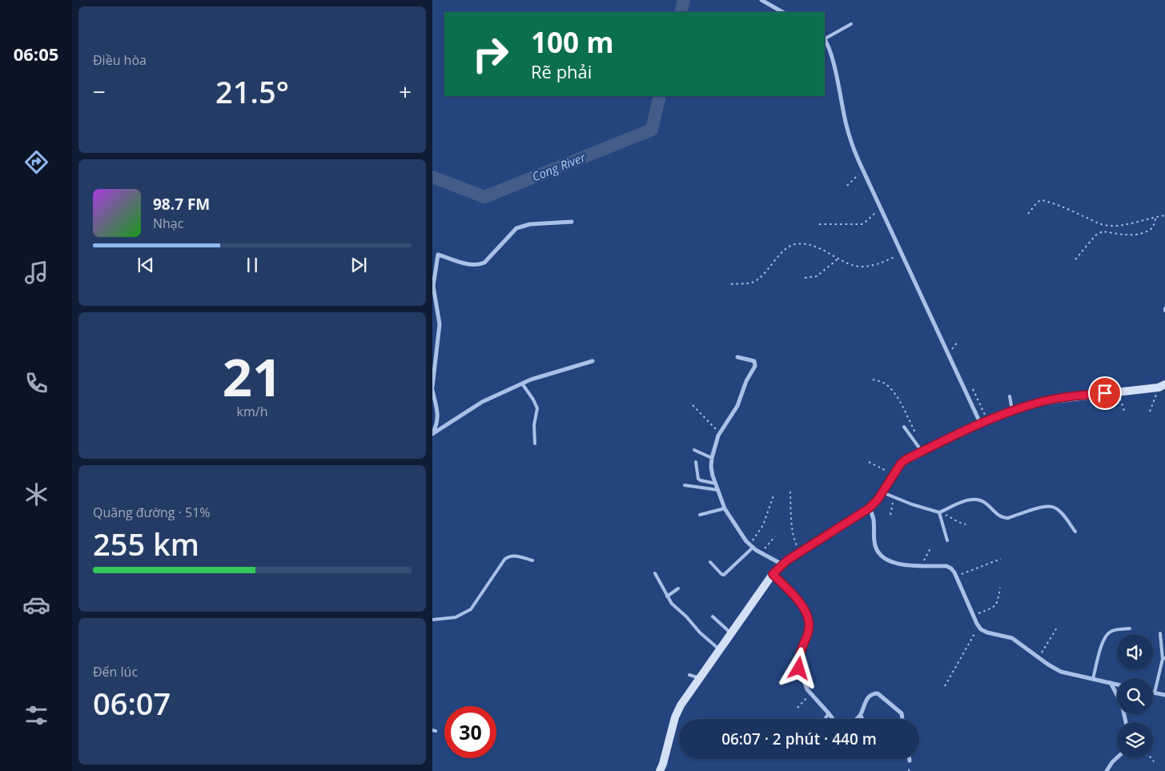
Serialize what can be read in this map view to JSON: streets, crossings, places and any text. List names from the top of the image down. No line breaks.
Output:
{"water":["Cong River"],"page":{"tabs":"06:05","tile":["Điều hòa",["21","km/h"],["Quãng đường · 51%","255 km"],["Đến lúc","06:07"]],"turn":["100 m","Rẽ phải"],"heat":["−","21.5°","+"],"song":["98.7 FM","Nhạc"],"limit":"30","trip":"06:07 · 2 phút · 440 m"}}
